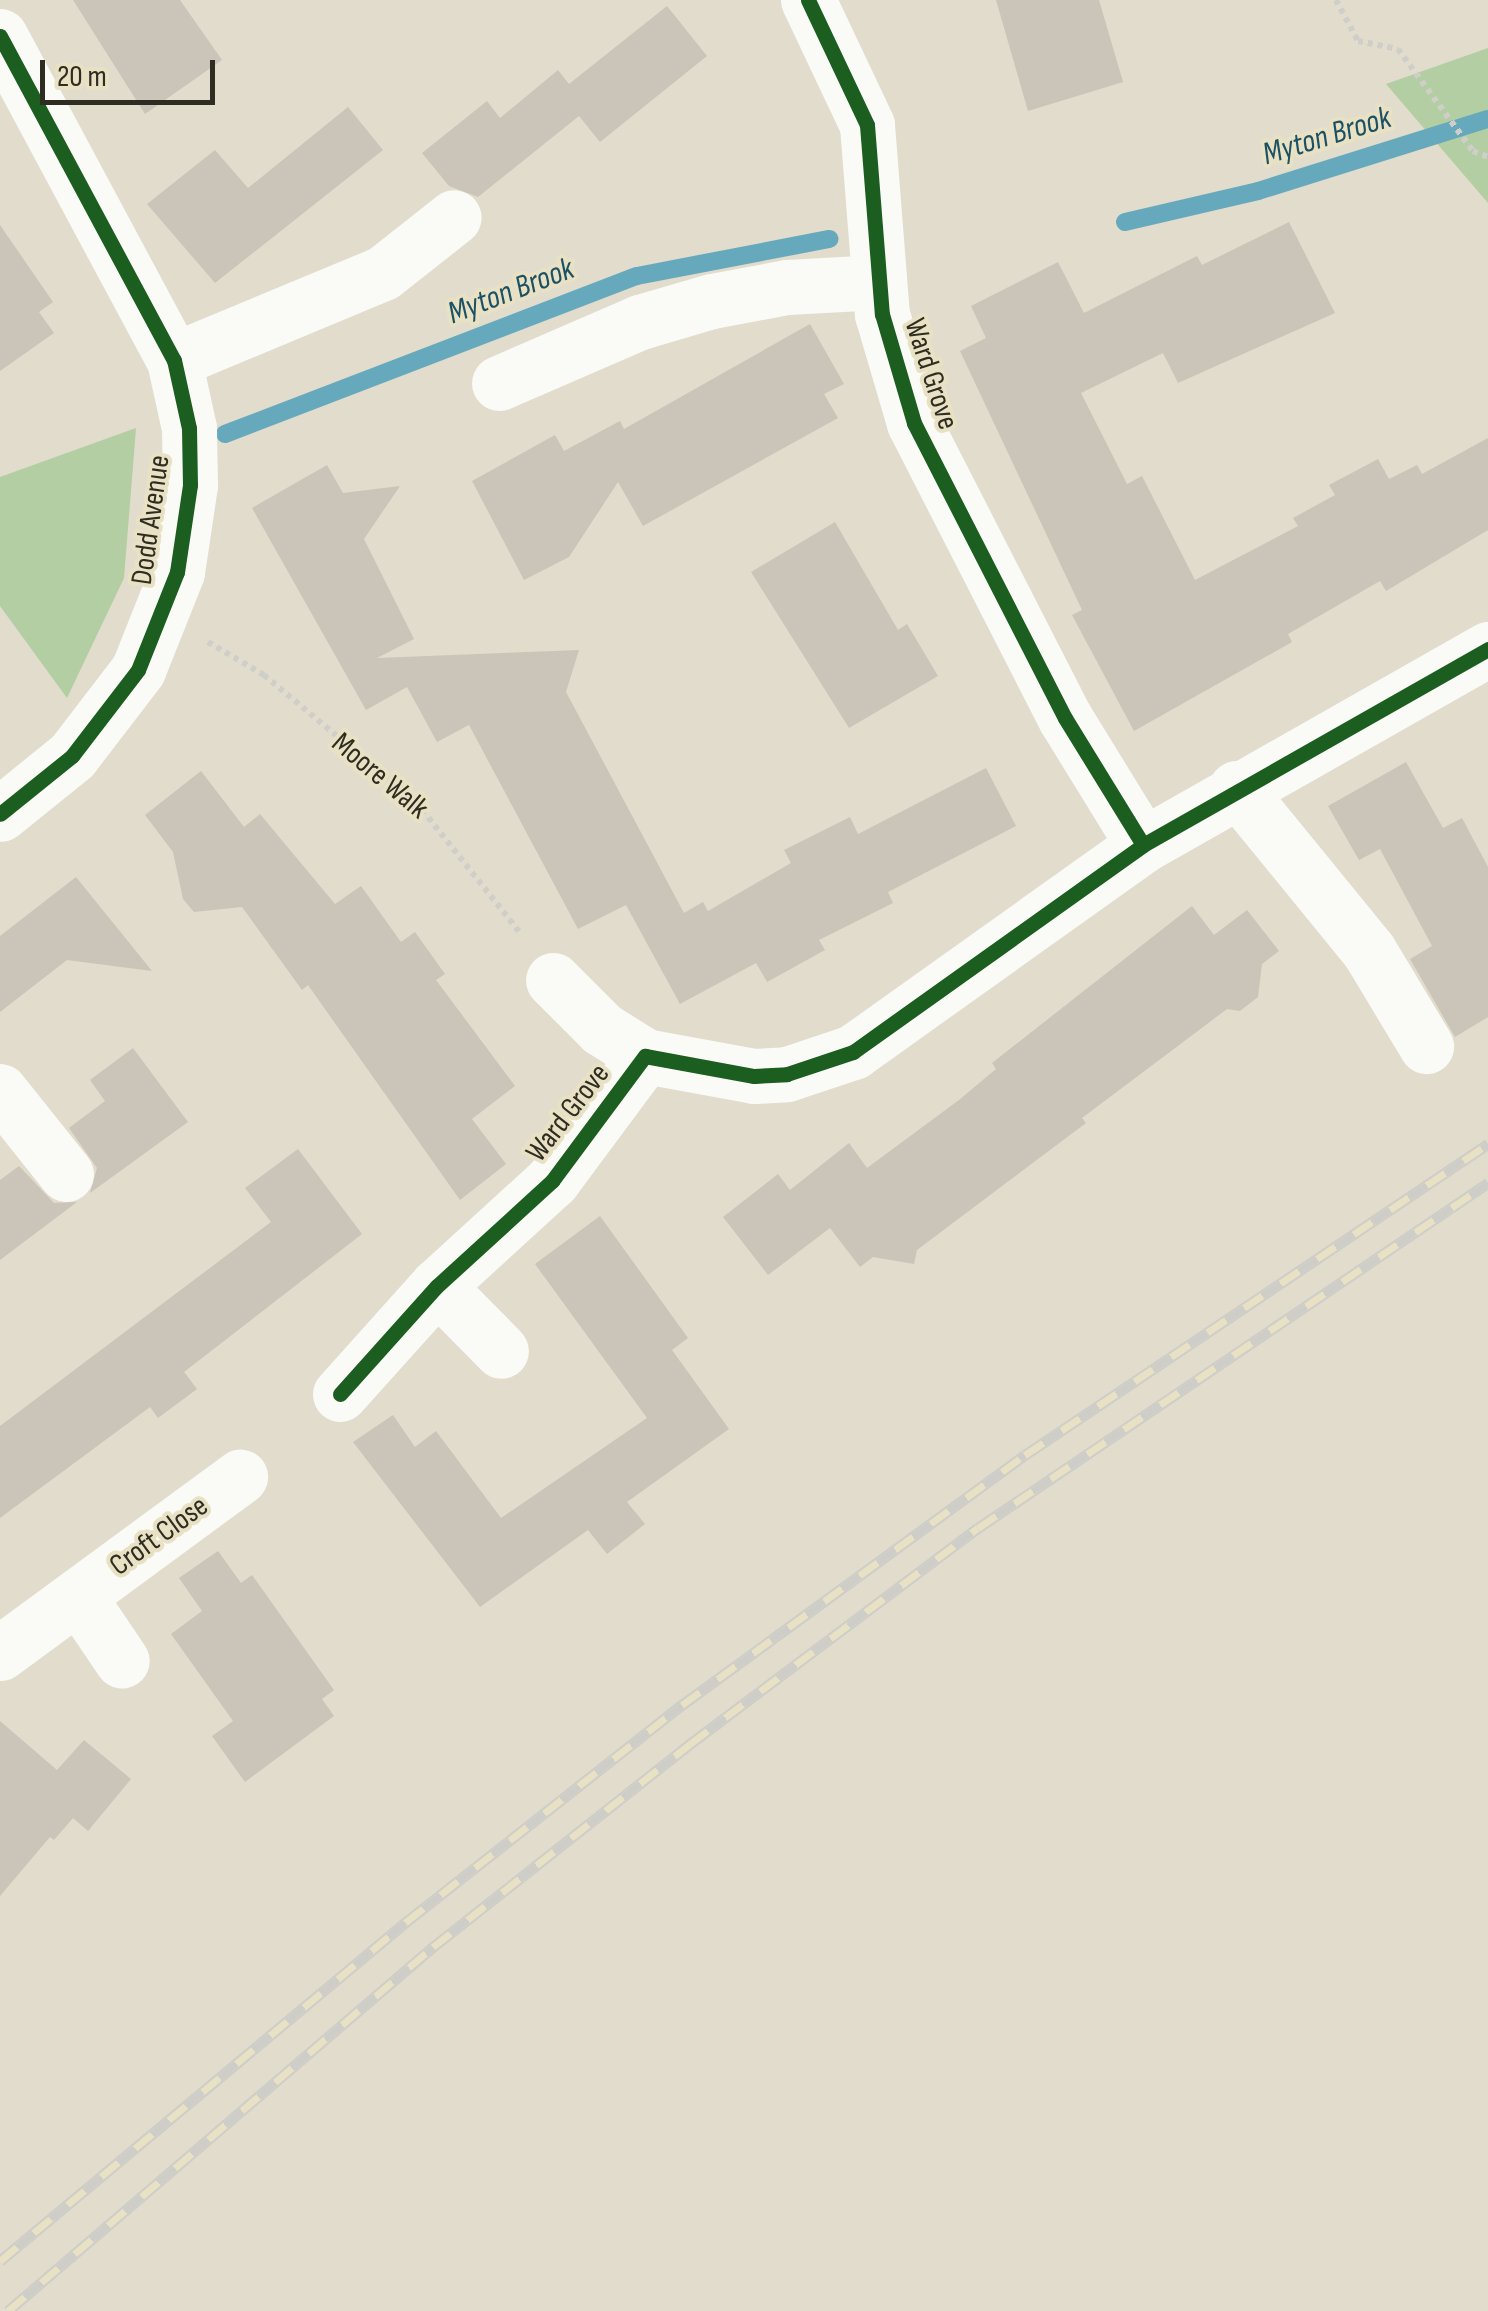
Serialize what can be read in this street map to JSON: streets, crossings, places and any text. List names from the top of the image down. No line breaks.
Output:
{"streets":{"street":["Ward Grove","Dodd Avenue","Croft Close"],"path":["Moore Walk"]},"crossings":[["Ward Grove","Moore Walk"],["Dodd Avenue","Moore Walk"]],"water":["Myton Brook"],"scale_bar":"20 m"}
